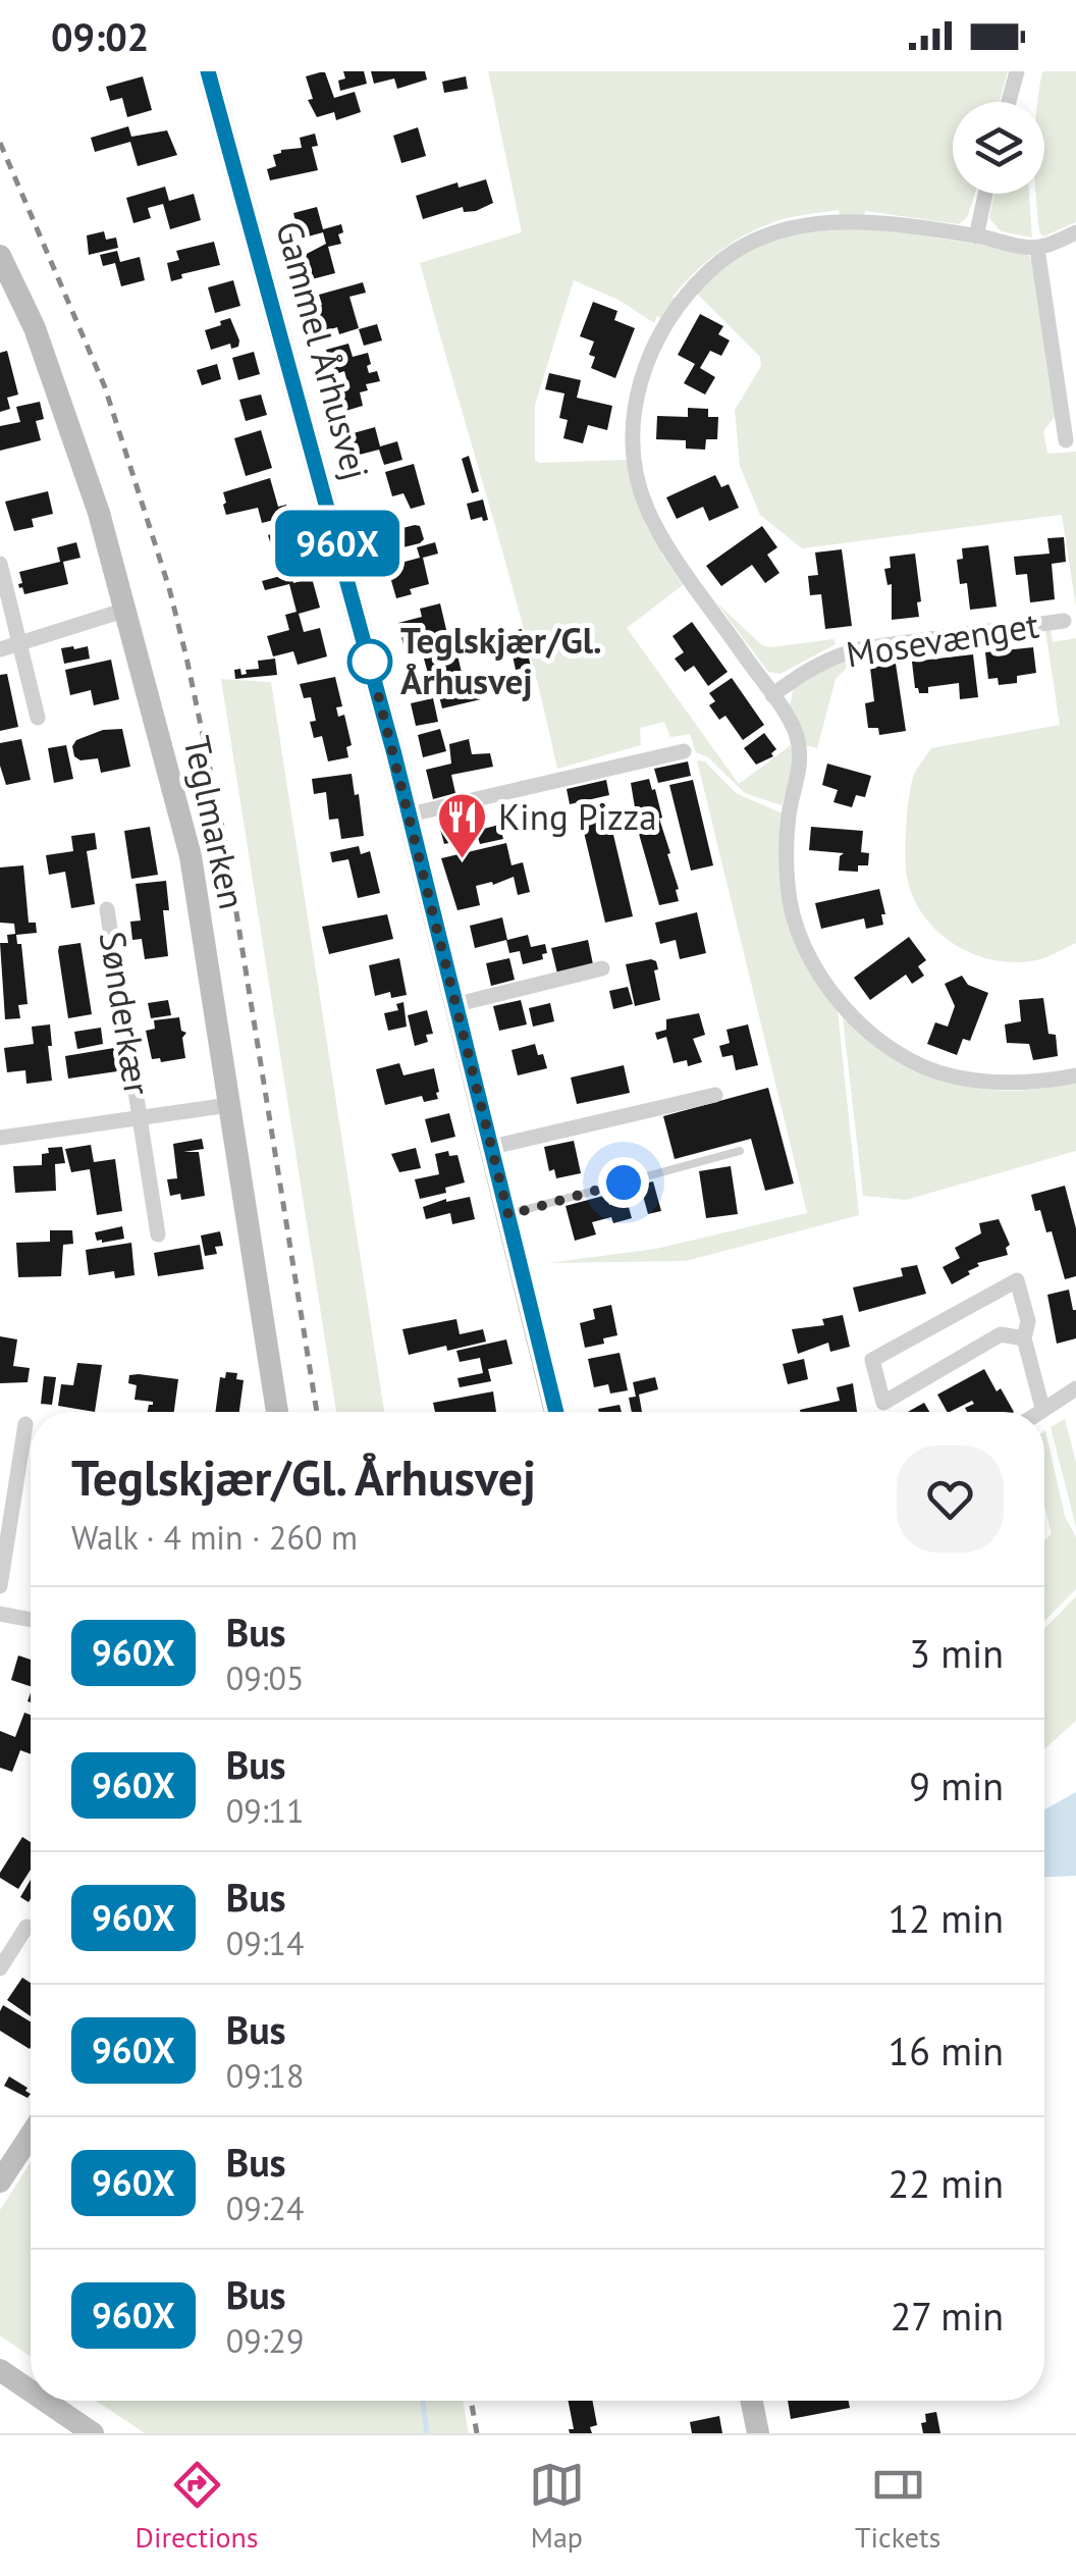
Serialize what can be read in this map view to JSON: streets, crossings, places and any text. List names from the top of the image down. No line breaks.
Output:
{"streets":{"street":["Gammel Århusvej","Mosevænget","Teglmarken","Sønderkær"]},"crossings":[["Teglmarken","Sønderkær"]],"places":{"other":["Teglskjær/Gl. Århusvej"],"restaurant":["King Pizza"]},"lines":["bus line 960X"],"page":{"status":"09:02","on_map":"960X","heading":["Teglskjær/Gl. Århusvej","Walk · 4 min · 260 m"],"list":[{"mark":"960X","name":"Bus","note":"09:05","value":"3 min"},{"mark":"960X","name":"Bus","note":"09:11","value":"9 min"},{"mark":"960X","name":"Bus","note":"09:14","value":"12 min"},{"mark":"960X","name":"Bus","note":"09:18","value":"16 min"},{"mark":"960X","name":"Bus","note":"09:24","value":"22 min"},{"mark":"960X","name":"Bus","note":"09:29","value":"27 min"}],"tabs":["Directions","Map","Tickets"]}}
